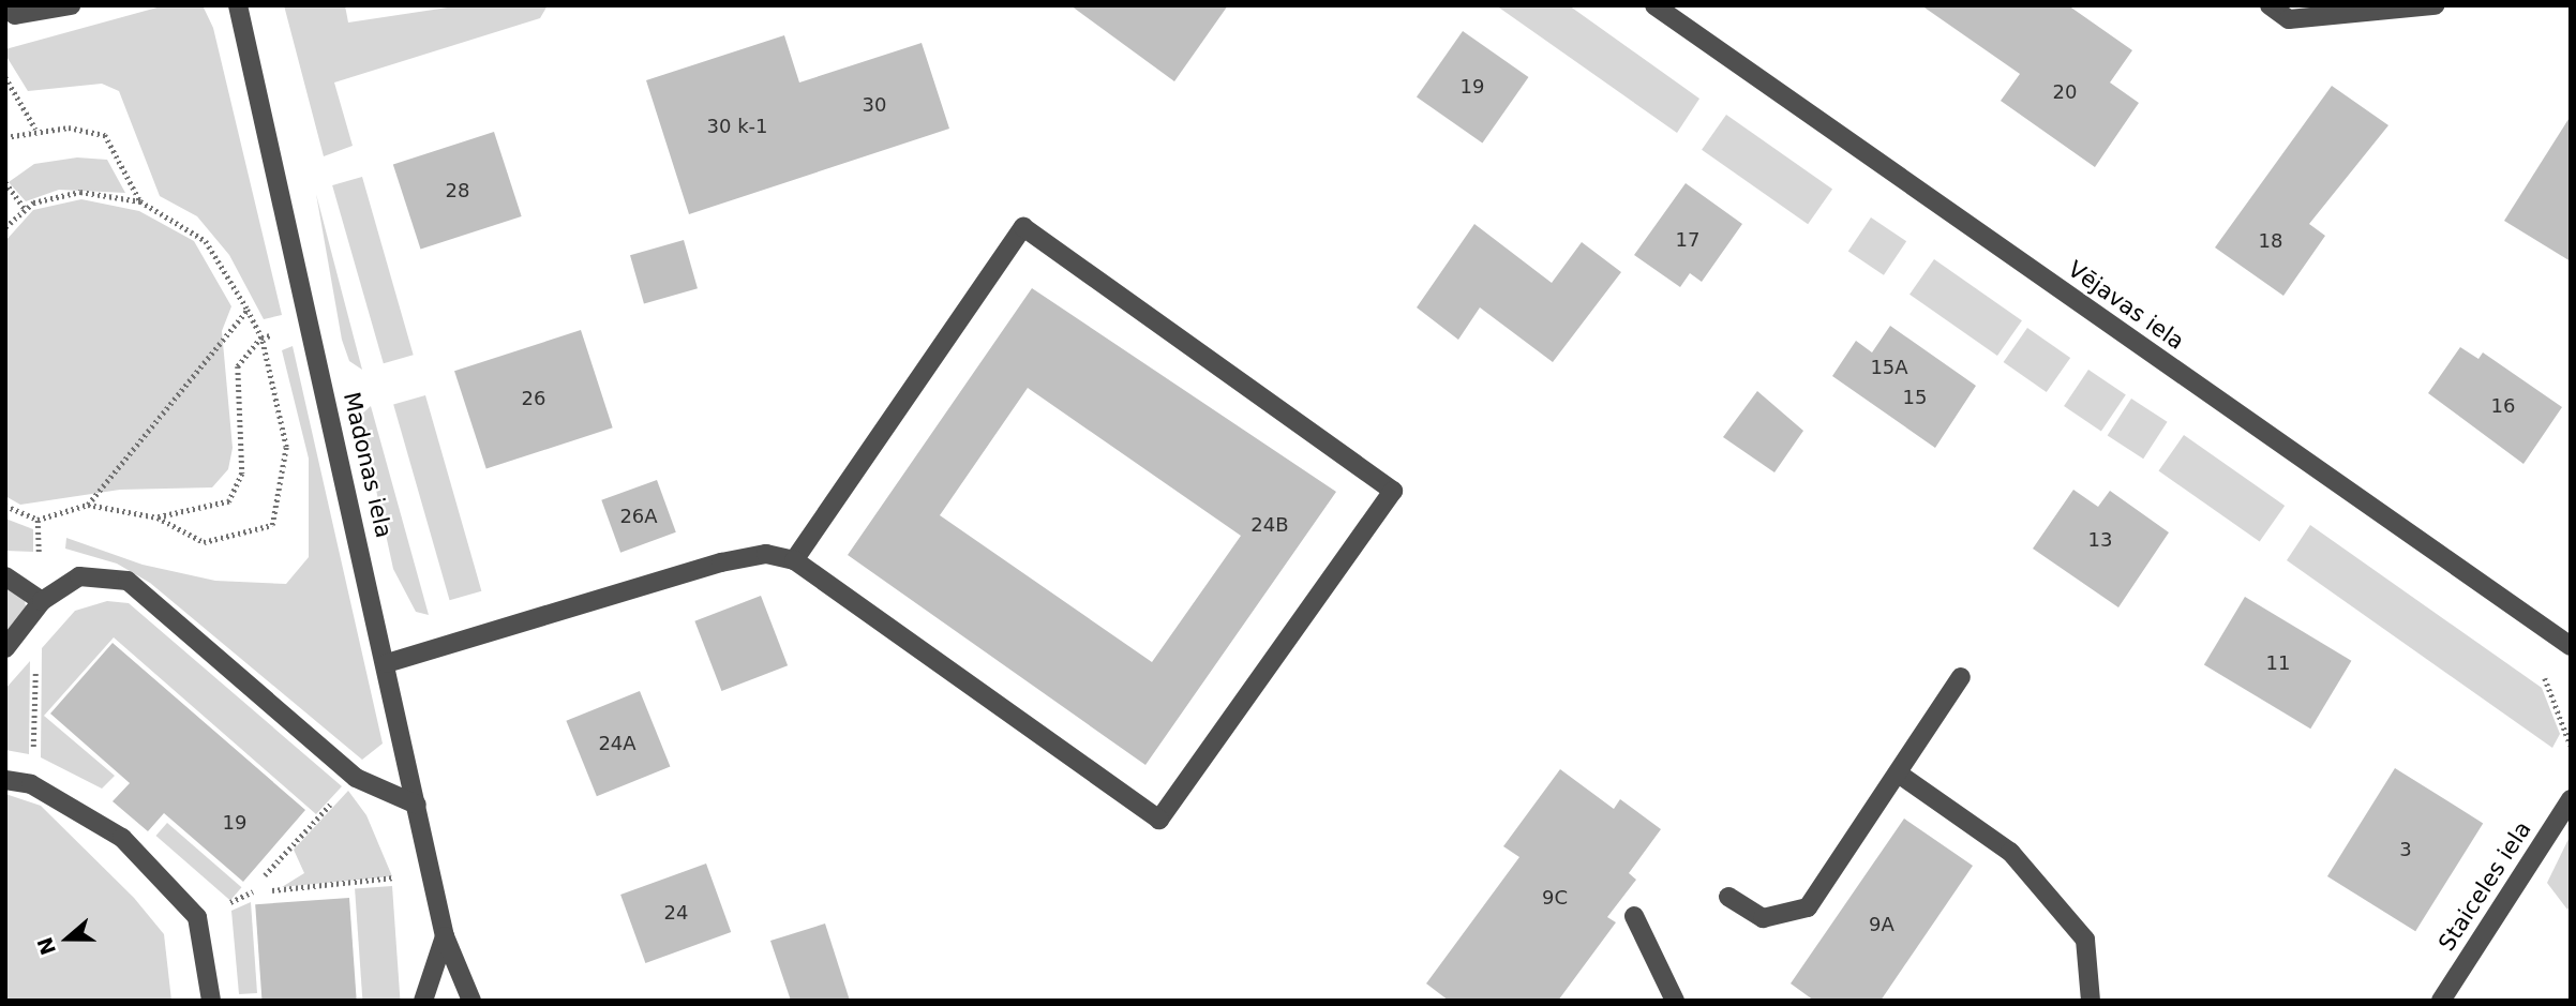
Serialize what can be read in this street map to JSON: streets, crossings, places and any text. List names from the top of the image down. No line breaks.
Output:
{"streets":{"street":["Vējavas iela","Madonas iela","Staiceles iela"]},"house_numbers":["19","20","30","30 k-1","28","17","18","15A","15","26","16","26A","24B","13","11","24A","19","3","9C","24","9A"],"north":"left"}
